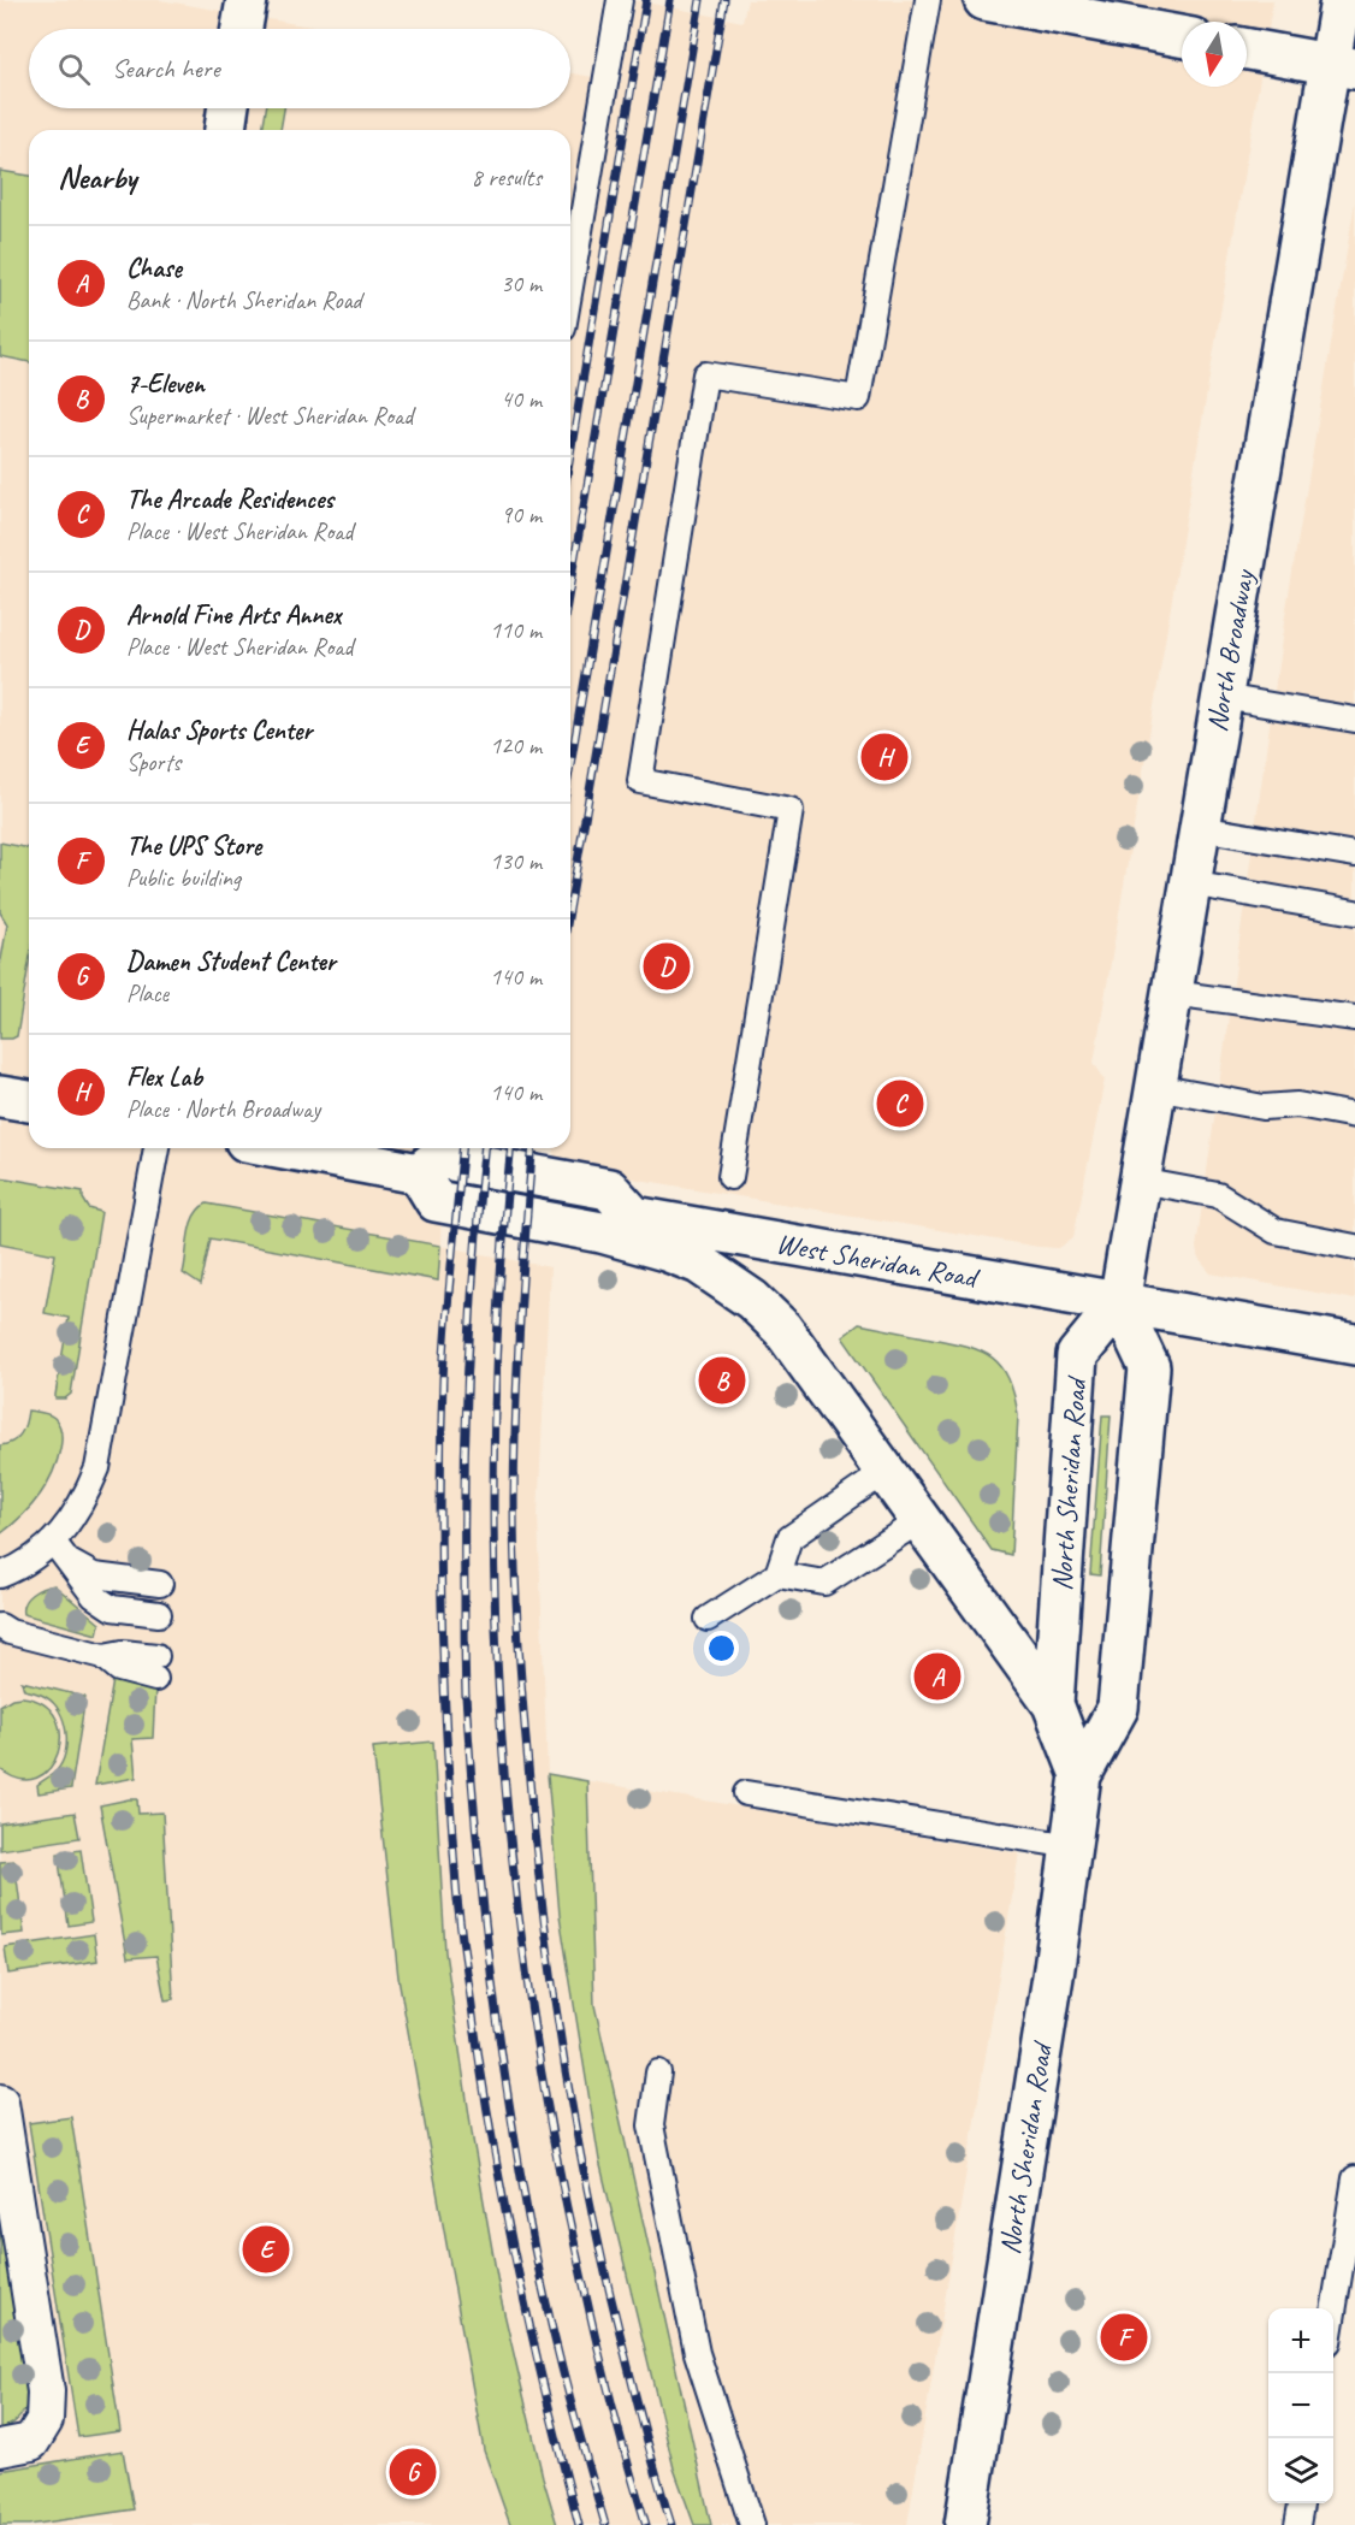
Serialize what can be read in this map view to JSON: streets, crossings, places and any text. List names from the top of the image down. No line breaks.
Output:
{"streets":{"main road":["North Broadway","West Sheridan Road","North Sheridan Road"]},"crossings":[["North Broadway","West Sheridan Road"],["North Broadway","North Sheridan Road"],["West Sheridan Road","North Sheridan Road"]],"north":"bottom","page":{"search":"Search here","heading":["Nearby","8 results"],"list":[{"mark":"A","name":"Chase","note":"Bank · North Sheridan Road","value":"30 m"},{"mark":"B","name":"7-Eleven","note":"Supermarket · West Sheridan Road","value":"40 m"},{"mark":"C","name":"The Arcade Residences","note":"Place · West Sheridan Road","value":"90 m"},{"mark":"D","name":"Arnold Fine Arts Annex","note":"Place · West Sheridan Road","value":"110 m"},{"mark":"E","name":"Halas Sports Center","note":"Sports","value":"120 m"},{"mark":"F","name":"The UPS Store","note":"Public building","value":"130 m"},{"mark":"G","name":"Damen Student Center","note":"Place","value":"140 m"},{"mark":"H","name":"Flex Lab","note":"Place · North Broadway","value":"140 m"}],"pins":["H","D","C","B","A","E","F","G"],"map_buttons":["+","−"]}}
